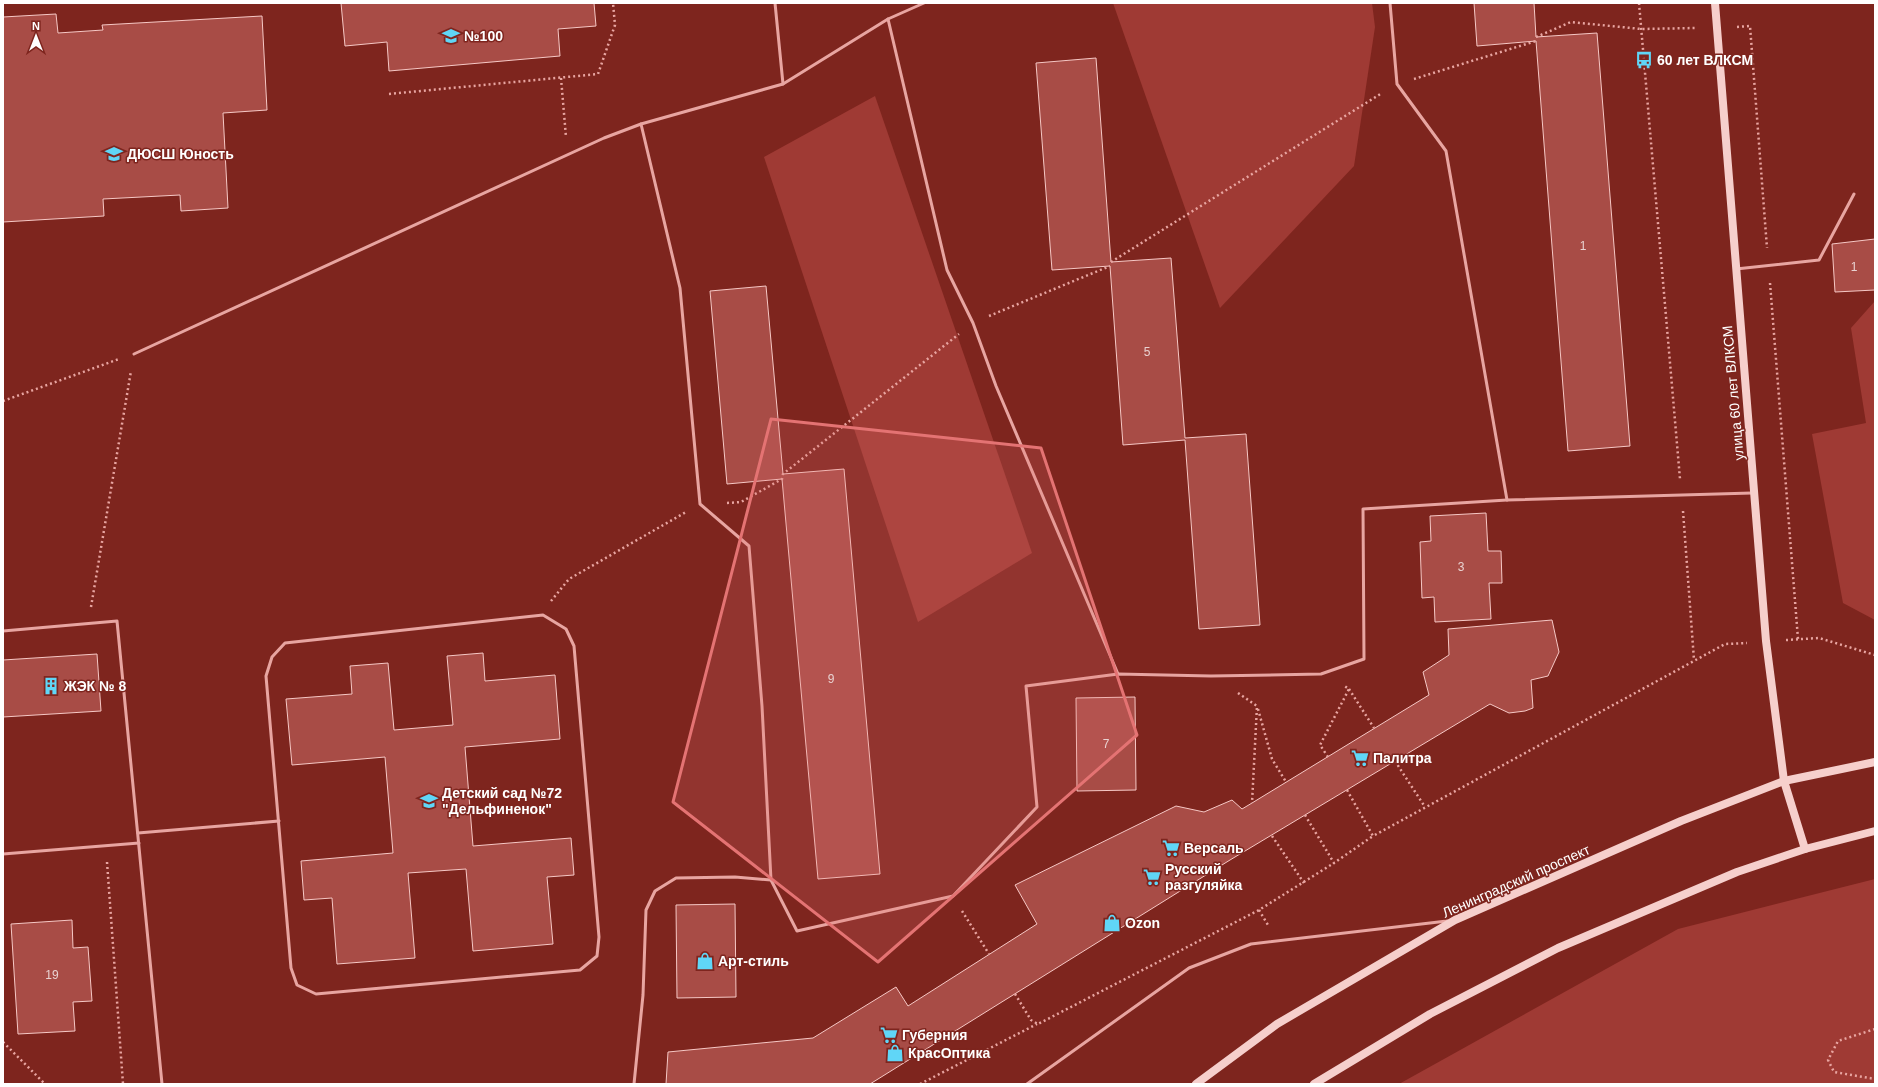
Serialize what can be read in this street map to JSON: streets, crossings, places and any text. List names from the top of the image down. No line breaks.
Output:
{"streets":{"main road":["улица 60 лет ВЛКСМ","Ленинградский проспект"]},"crossings":[["улица 60 лет ВЛКСМ","Ленинградский проспект"]],"places":{"school or university":["№100","ДЮСШ Юность","Детский сад №72 \"Дельфиненок\""],"bus stop":["60 лет ВЛКСМ"],"building":["ЖЭК № 8"],"supermarket":["Палитра","Версаль","Русский разгуляйка","Губерния"],"shop":["Ozon","Арт-стиль","КрасОптика"]},"house_numbers":["1","1","5","3","9","7","19"],"north":"top"}
